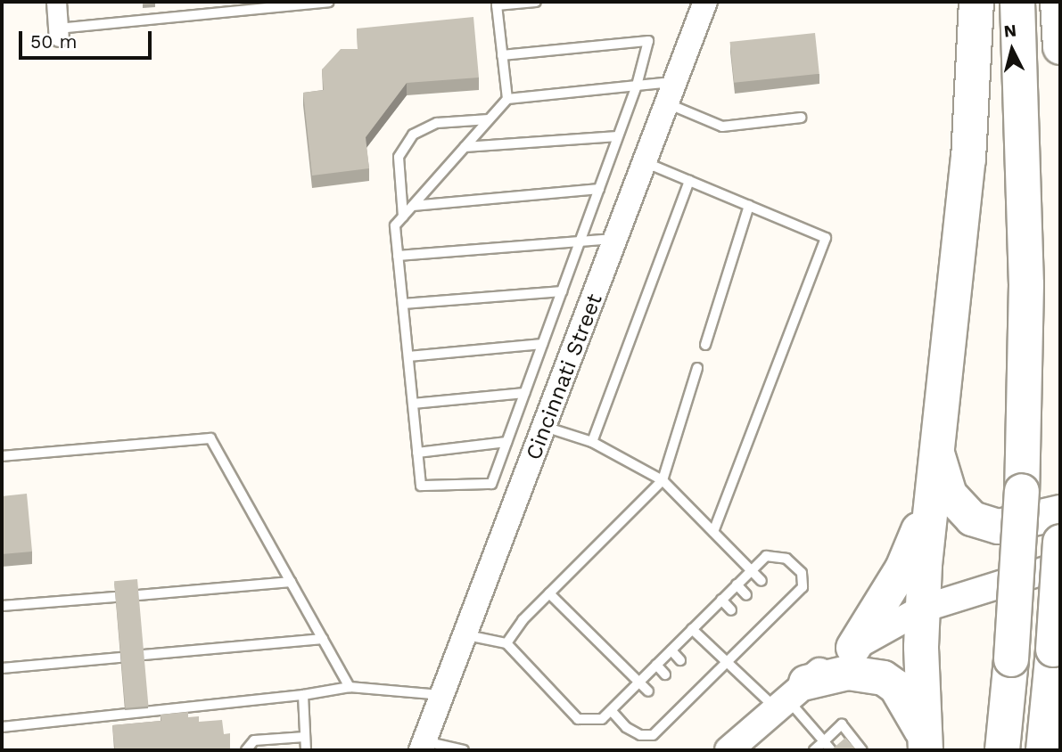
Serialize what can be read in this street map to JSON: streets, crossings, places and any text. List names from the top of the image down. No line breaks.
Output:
{"streets":{"street":["Cincinnati Street"]},"scale_bar":"50 m","north":"top"}
